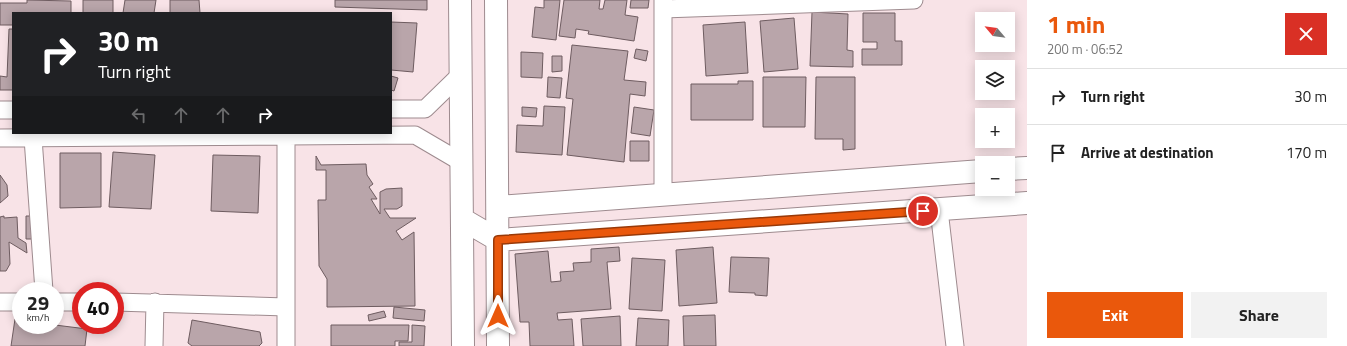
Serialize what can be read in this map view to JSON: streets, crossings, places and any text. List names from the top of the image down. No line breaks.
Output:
{"north":"top left","page":{"heading":["1 min","200 m · 06:52"],"map_buttons":["+","−"],"turn":["30 m","Turn right"],"list":[{"name":"Turn right","value":"30 m"},{"name":"Arrive at destination","value":"170 m"}],"speed":"29 km/h","limit":"40","buttons":["Exit","Share"]}}
